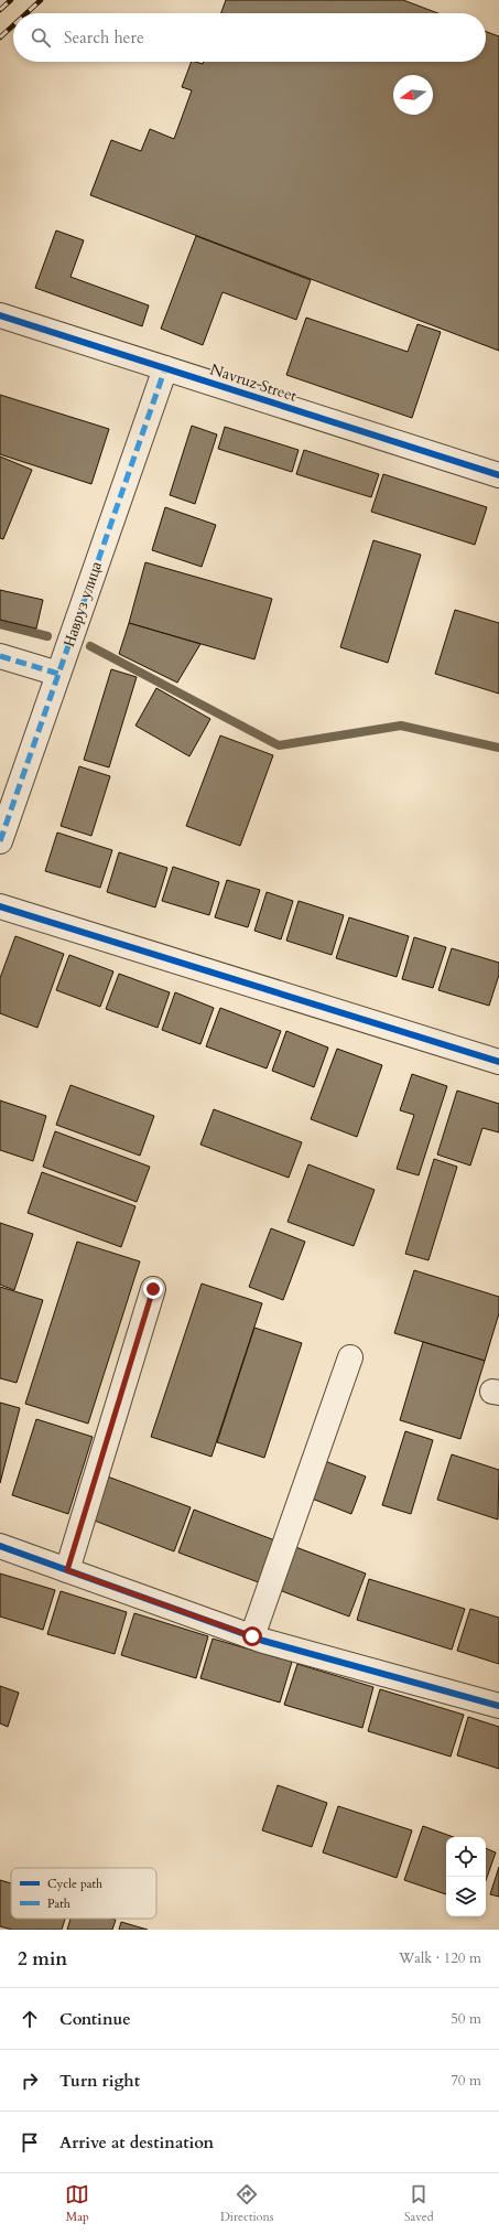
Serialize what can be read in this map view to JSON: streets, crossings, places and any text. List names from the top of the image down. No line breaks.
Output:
{"streets":{"street":["Navruz Street","Навруз улица"]},"crossings":[["Navruz Street","Навруз улица"]],"legend":["Cycle path","Path"],"north":"left","page":{"search":"Search here","heading":["2 min","Walk · 120 m"],"list":[["Continue","50 m"],["Turn right","70 m"],"Arrive at destination"],"nav":["Map","Directions","Saved"]}}
